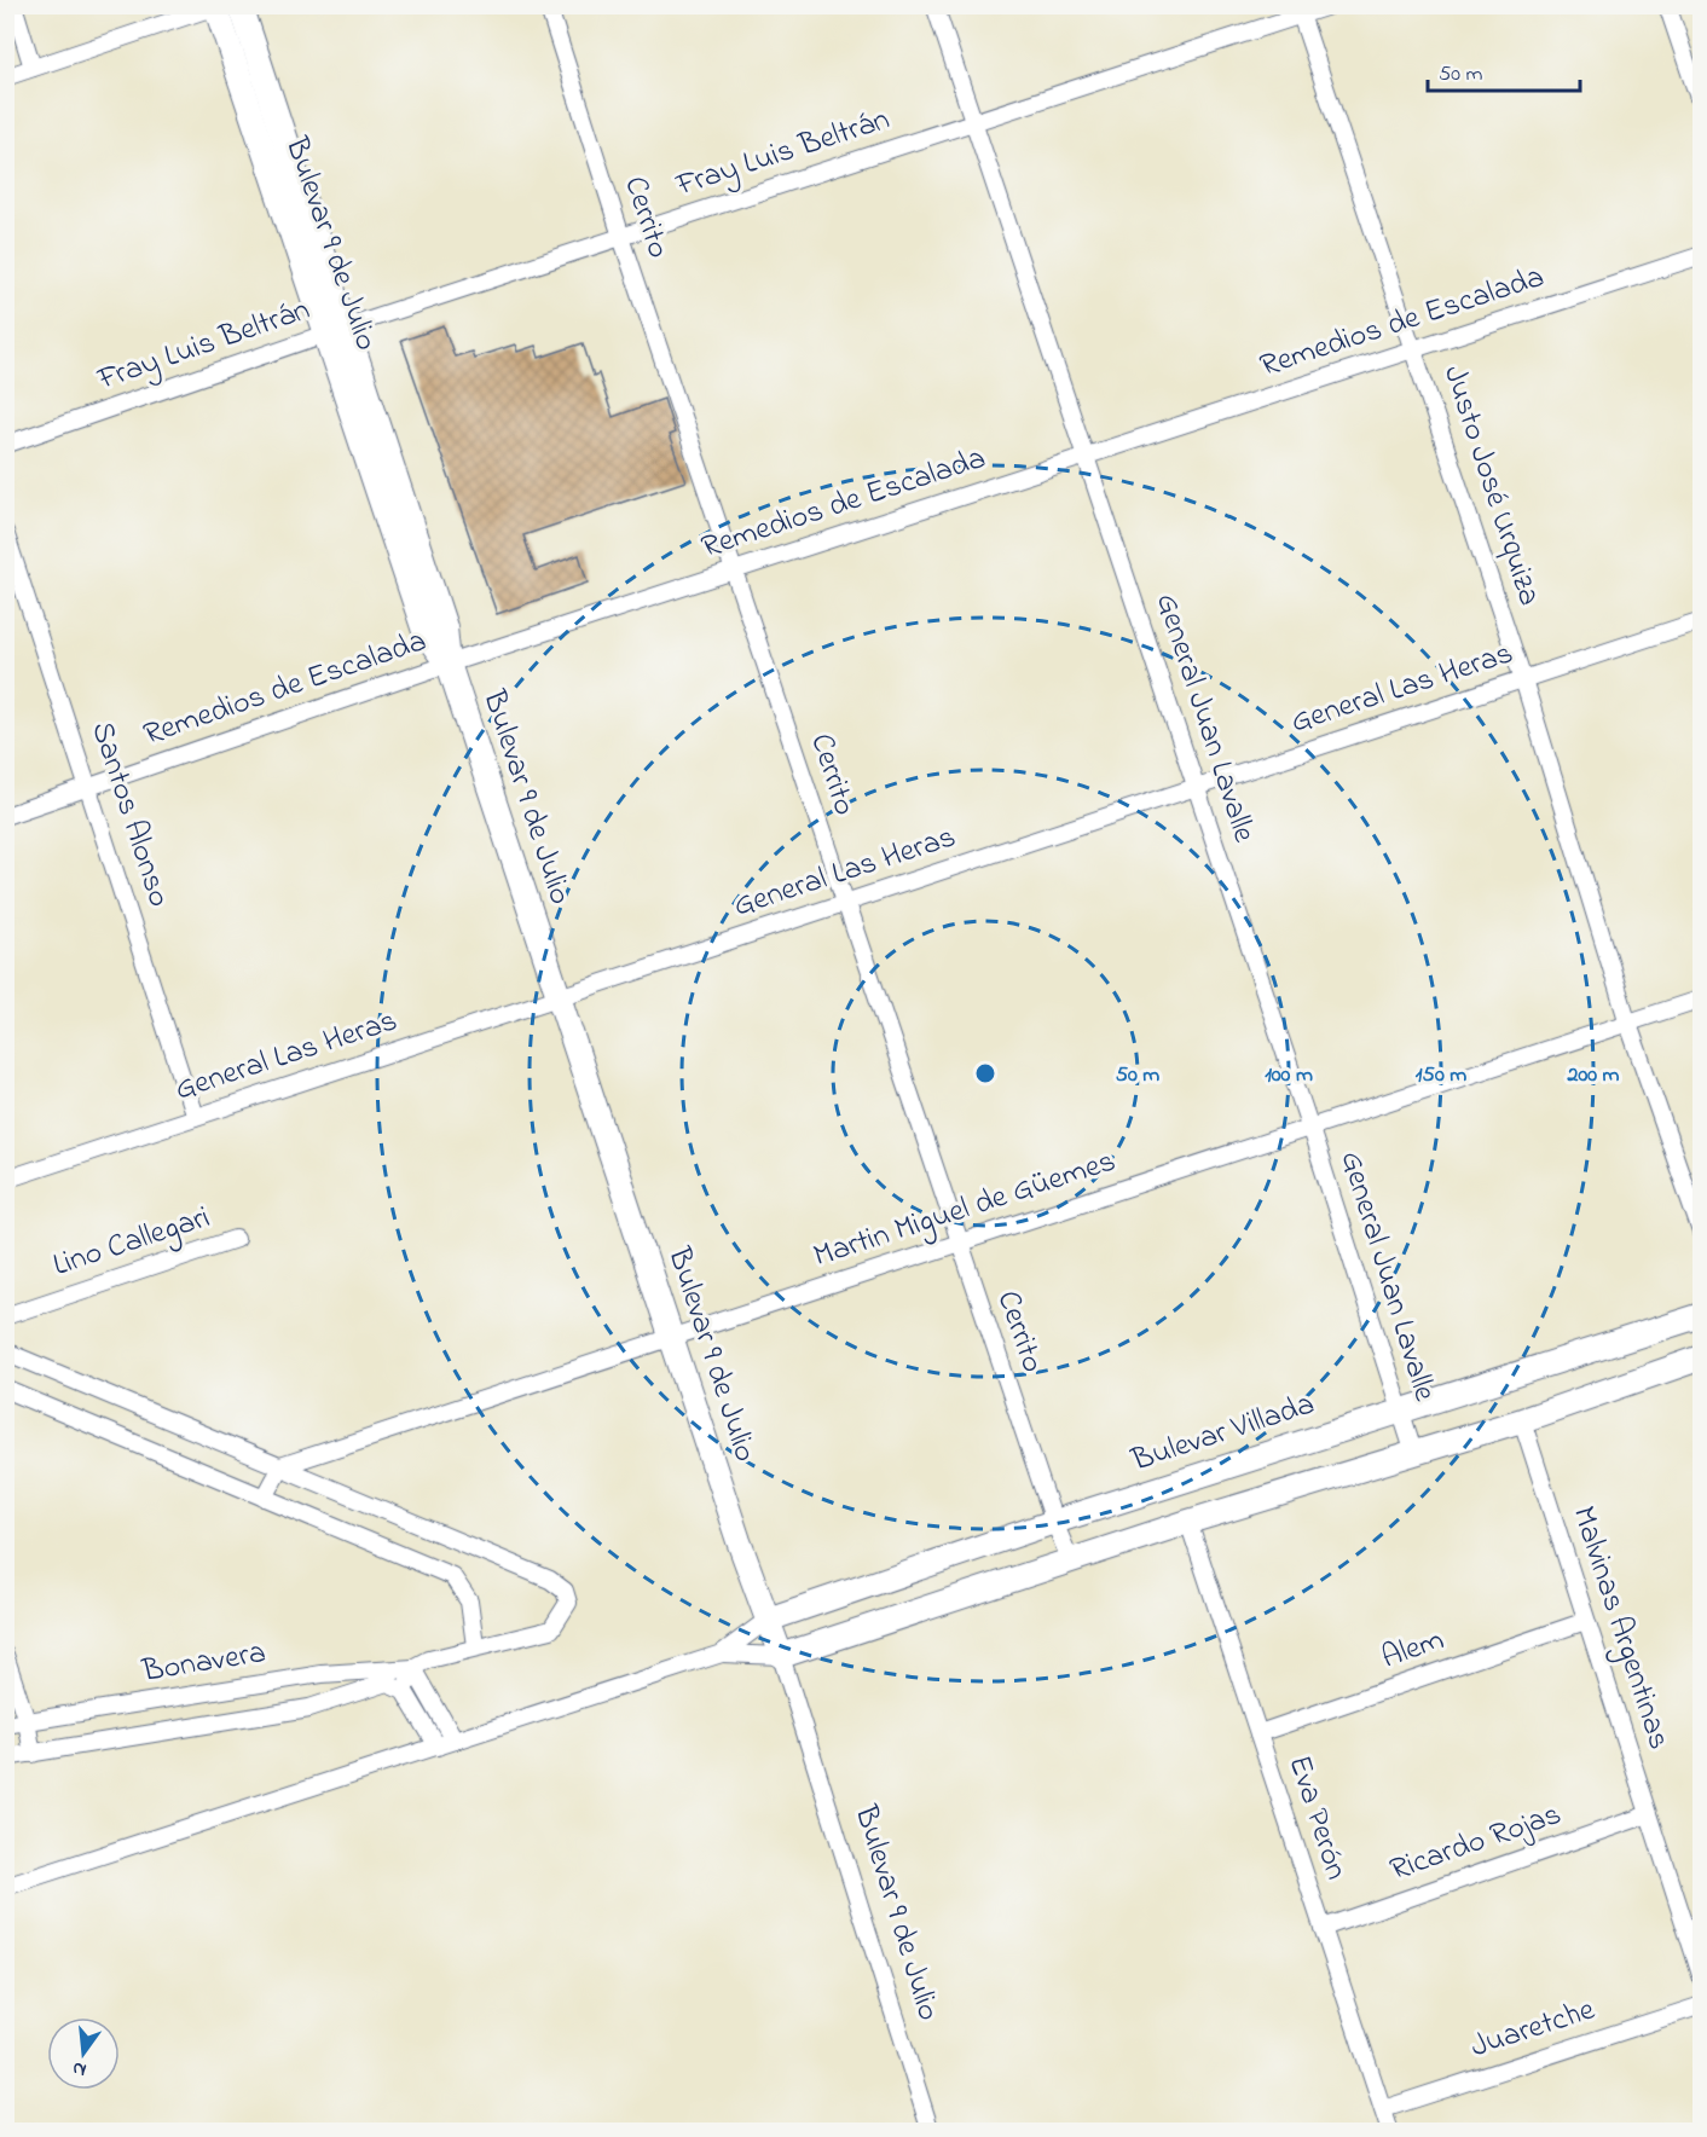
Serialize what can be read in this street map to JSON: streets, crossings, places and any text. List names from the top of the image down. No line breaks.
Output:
{"streets":{"main road":["Bulevar 9 de Julio","Bulevar Villada"],"street":["Fray Luis Beltrán","Cerrito","Remedios de Escalada","Justo José Urquiza","General Las Heras","General Juan Lavalle","Santos Alonso","Martin Miguel de Güemes","Lino Callegari","Malvinas Argentinas","Alem","Bonavera","Eva Perón","Ricardo Rojas","Juaretche"]},"crossings":[["Fray Luis Beltrán","Cerrito"],["Fray Luis Beltrán","Bulevar 9 de Julio"],["Fray Luis Beltrán","Justo José Urquiza"],["Fray Luis Beltrán","General Juan Lavalle"],["Cerrito","Remedios de Escalada"],["Cerrito","General Las Heras"],["Cerrito","Martin Miguel de Güemes"],["Cerrito","Bulevar Villada"],["Bulevar 9 de Julio","Remedios de Escalada"],["Bulevar 9 de Julio","General Las Heras"],["Bulevar 9 de Julio","Martin Miguel de Güemes"],["Bulevar 9 de Julio","Bulevar Villada"],["Remedios de Escalada","Justo José Urquiza"],["Remedios de Escalada","General Juan Lavalle"],["Remedios de Escalada","Santos Alonso"],["Justo José Urquiza","General Las Heras"],["Justo José Urquiza","Martin Miguel de Güemes"],["General Las Heras","General Juan Lavalle"],["General Las Heras","Santos Alonso"],["General Juan Lavalle","Martin Miguel de Güemes"],["General Juan Lavalle","Bulevar Villada"],["Martin Miguel de Güemes","Bonavera"],["Malvinas Argentinas","Alem"],["Malvinas Argentinas","Ricardo Rojas"],["Alem","Eva Perón"],["Eva Perón","Ricardo Rojas"],["Eva Perón","Juaretche"]],"scale_bar":"50 m","north":"bottom","rings":["50 m","100 m","150 m","200 m"]}
